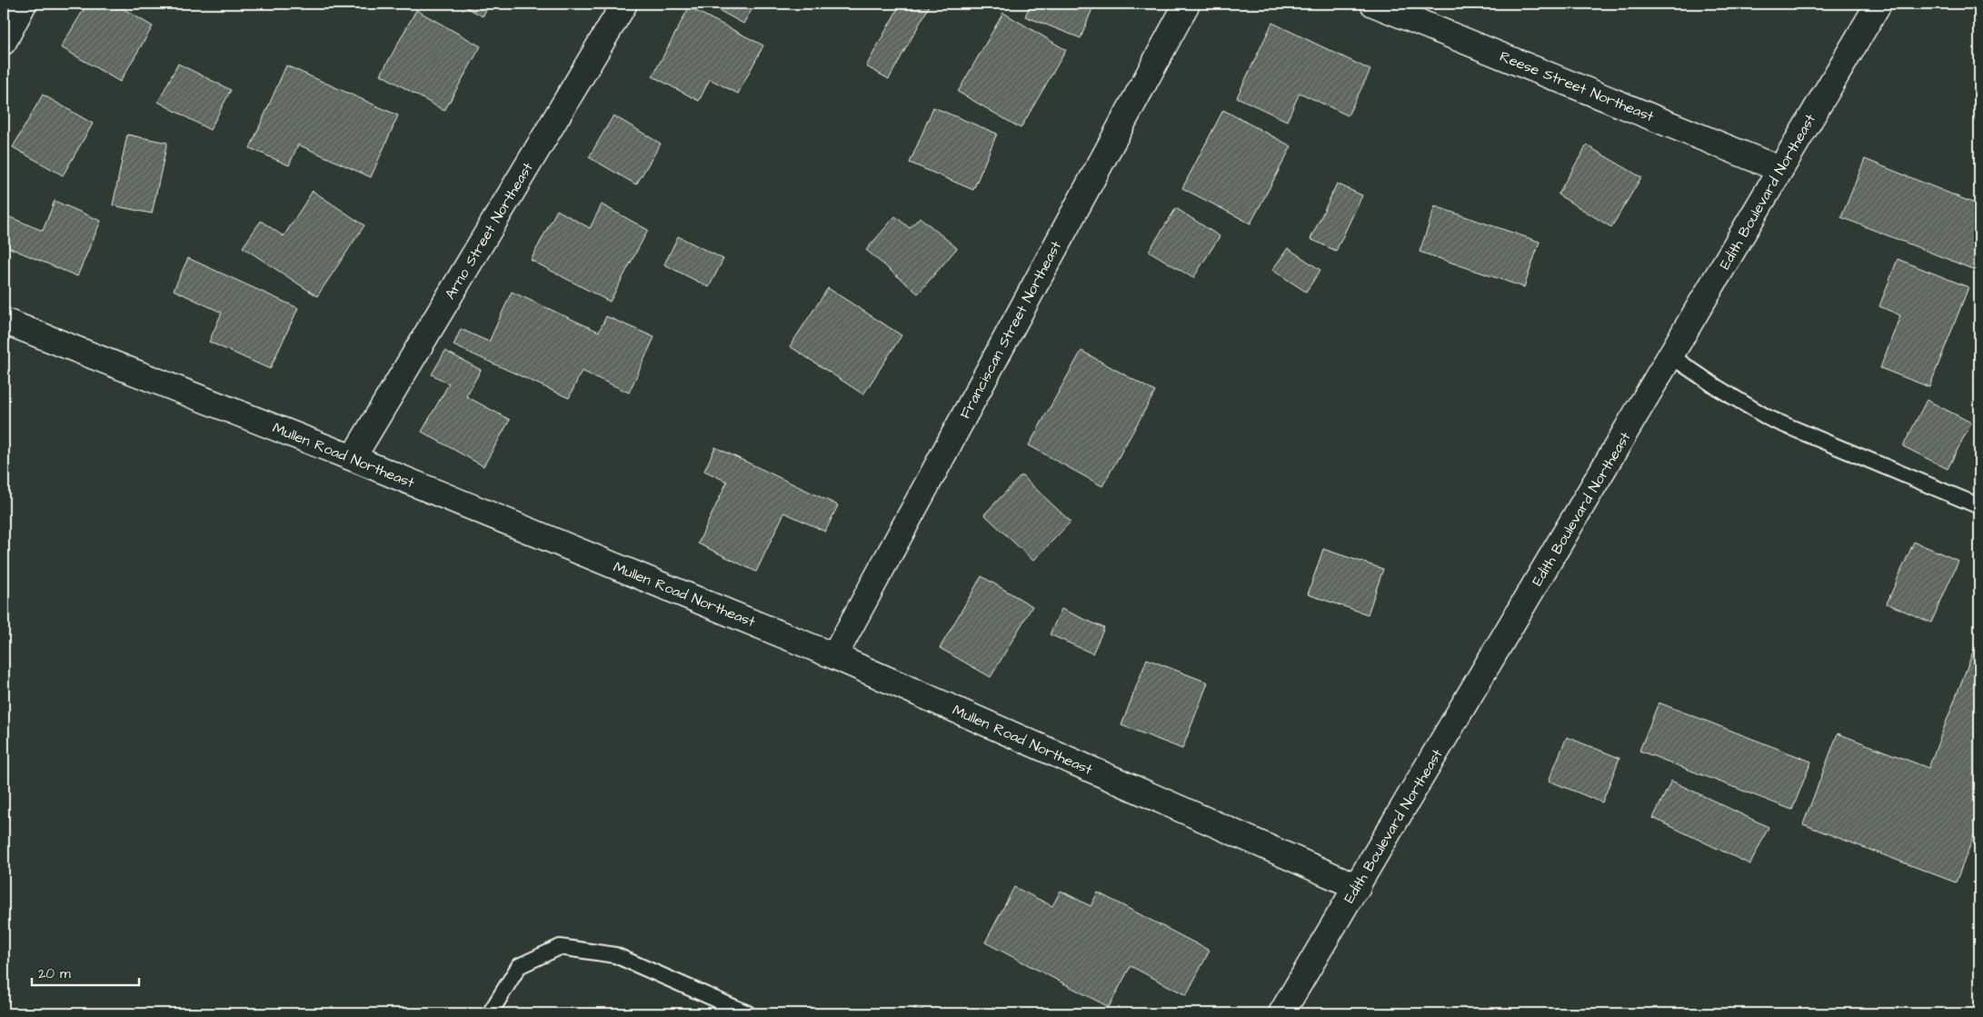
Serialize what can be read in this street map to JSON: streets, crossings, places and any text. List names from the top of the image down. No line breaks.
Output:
{"streets":{"street":["Reese Street Northeast","Edith Boulevard Northeast","Arno Street Northeast","Franciscan Street Northeast","Mullen Road Northeast"]},"crossings":[["Reese Street Northeast","Edith Boulevard Northeast"],["Edith Boulevard Northeast","Mullen Road Northeast"],["Arno Street Northeast","Mullen Road Northeast"],["Franciscan Street Northeast","Mullen Road Northeast"]],"scale_bar":"20 m"}
